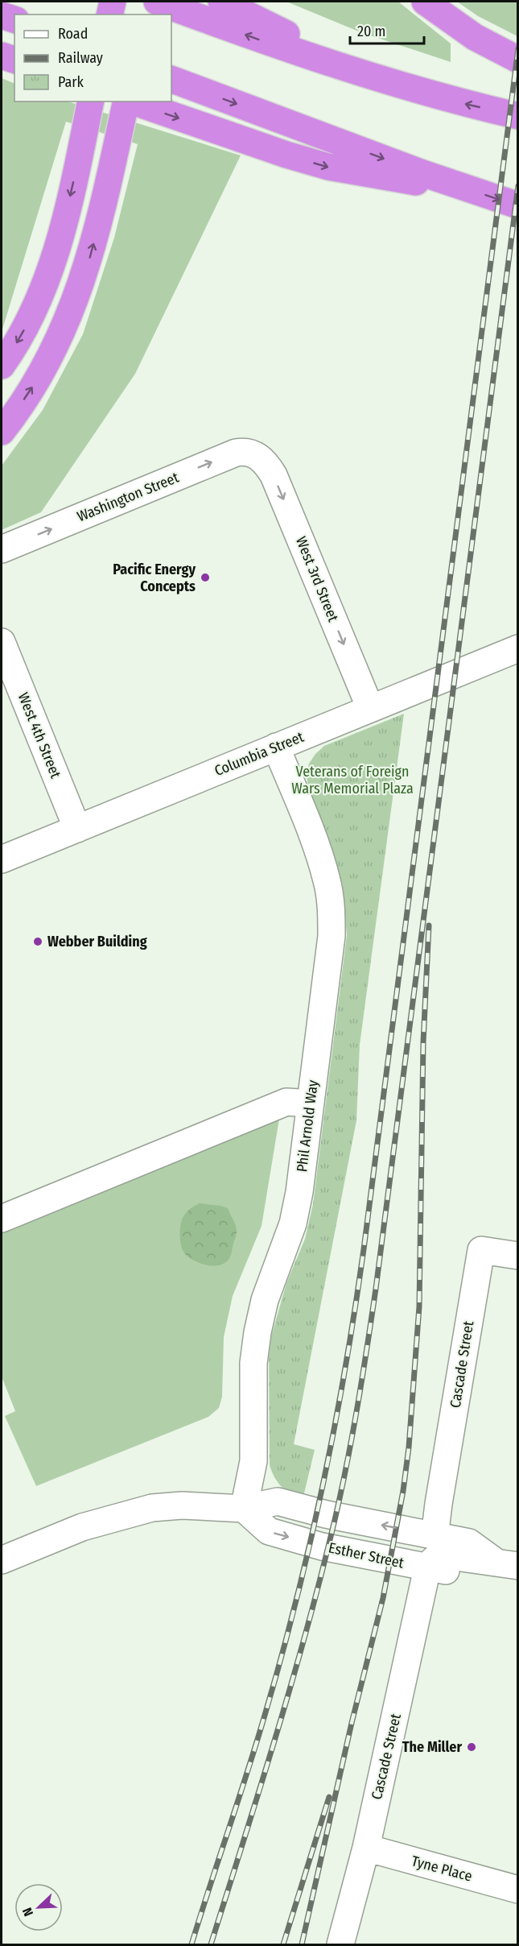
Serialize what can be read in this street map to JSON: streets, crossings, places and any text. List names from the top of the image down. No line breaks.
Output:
{"streets":{"street":["Washington Street","West 3rd Street","West 4th Street","Columbia Street","Phil Arnold Way","Cascade Street","Esther Street","Tyne Place"]},"crossings":[["Washington Street","West 3rd Street"],["West 3rd Street","Columbia Street"],["West 4th Street","Columbia Street"],["Columbia Street","Phil Arnold Way"],["Phil Arnold Way","Esther Street"],["Cascade Street","Esther Street"],["Cascade Street","Tyne Place"]],"one_way":["Washington Street","West 3rd Street"],"parks":["Veterans of Foreign Wars Memorial Plaza"],"places":["Pacific Energy Concepts","Webber Building","The Miller"],"legend":["Road","Railway","Park"],"scale_bar":"20 m","north":"bottom left"}
